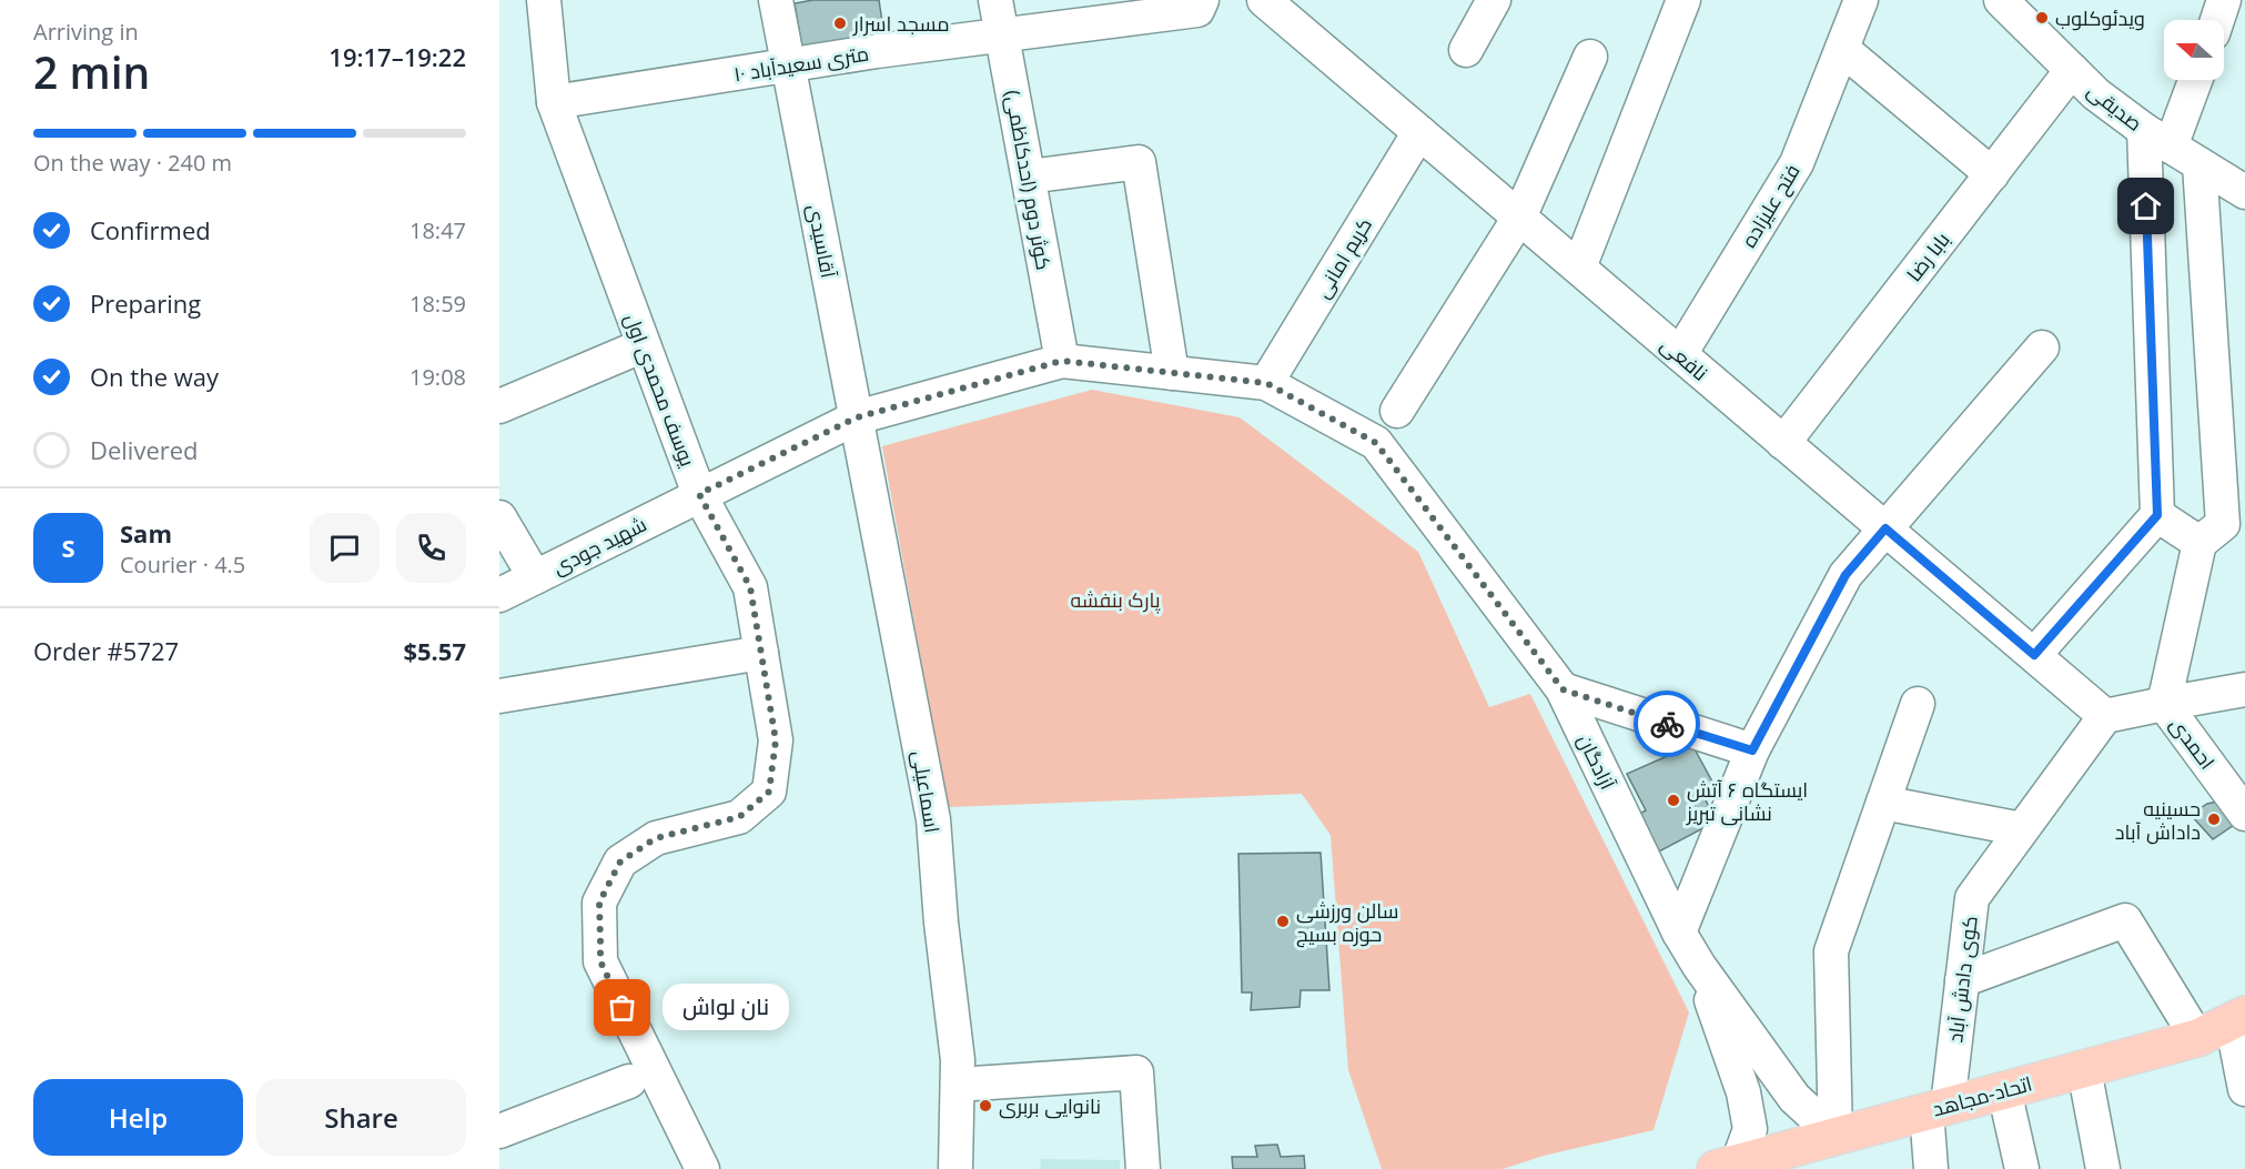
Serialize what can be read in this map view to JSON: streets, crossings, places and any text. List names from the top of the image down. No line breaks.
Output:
{"streets":{"main road":["اتحاد-مجاهد"],"street":["۱۰ متری سعیدآباد","صدیقی","کوثر دوم (احدکاظمی)","فتح علیزاده","آقاسیدی","بابا رضا","کریم امانی","نافعی","یوسف محمدی اول","شهید جودی","احمدی","آزادگان","اسماعیلی","کوی دادش آباد"]},"crossings":[["۱۰ متری سعیدآباد","کوثر دوم (احدکاظمی)"],["۱۰ متری سعیدآباد","آقاسیدی"],["۱۰ متری سعیدآباد","یوسف محمدی اول"],["صدیقی","بابا رضا"],["کوثر دوم (احدکاظمی)","آزادگان"],["فتح علیزاده","نافعی"],["آقاسیدی","آزادگان"],["آقاسیدی","اسماعیلی"],["بابا رضا","نافعی"],["کریم امانی","نافعی"],["کریم امانی","آزادگان"],["نافعی","احمدی"],["یوسف محمدی اول","شهید جودی"],["یوسف محمدی اول","آزادگان"],["شهید جودی","آزادگان"],["آزادگان","اسماعیلی"],["کوی دادش آباد","اتحاد-مجاهد"]],"parks":["پارک بنفشه"],"places":["ویدئوکلوب","مسجد اسرار","ایستگاه ۶ آتش نشانی تبریز","حسینیه داداش آباد","سالن ورزشی حوزه بسیج","نان لواش","نانوایی بربری"],"north":"left","page":{"heading":["2 min","Arriving in","19:17–19:22"],"panel":["Sam","Courier · 4.5","Order #5727","$5.57"],"bar":"On the way · 240 m","list":[["Confirmed","18:47"],["Preparing","18:59"],["On the way","19:08"],"Delivered"],"round":"S","bubble":"نان لواش","buttons":["Help","Share"]}}
